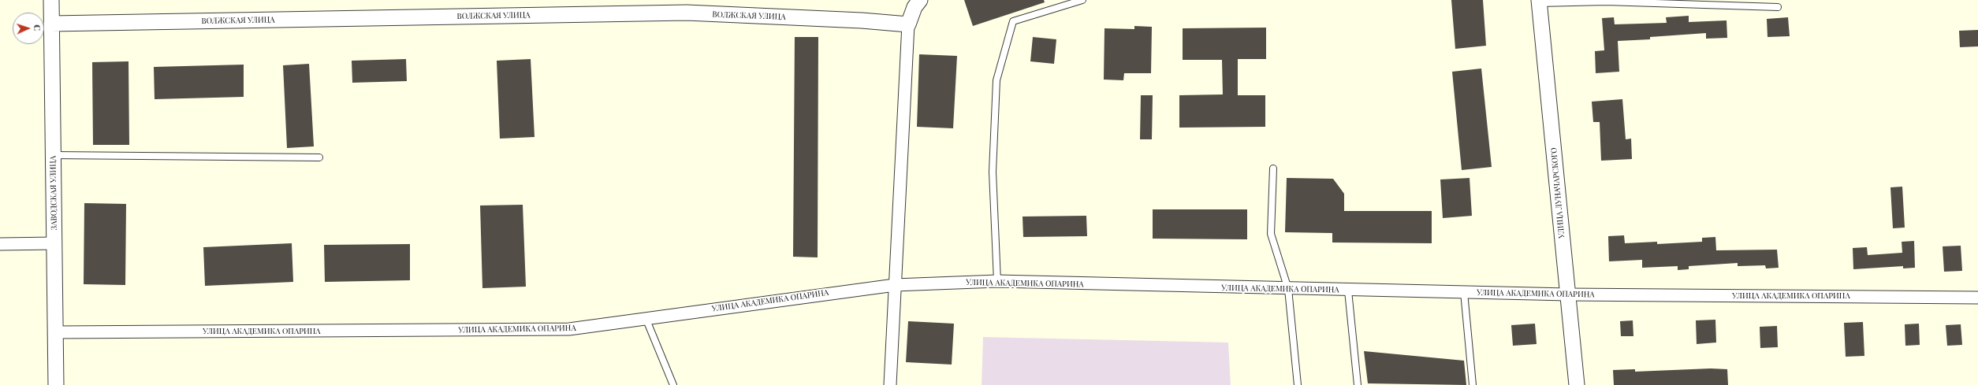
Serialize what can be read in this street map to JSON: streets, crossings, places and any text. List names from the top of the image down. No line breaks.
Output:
{"streets":{"street":["ВОЛЖСКАЯ УЛИЦА","ЗАВОДСКАЯ УЛИЦА","УЛИЦА ЛУНАЧАРСКОГО","УЛИЦА АКАДЕМИКА ОПАРИНА"]},"crossings":[["ВОЛЖСКАЯ УЛИЦА","ЗАВОДСКАЯ УЛИЦА"],["ЗАВОДСКАЯ УЛИЦА","УЛИЦА АКАДЕМИКА ОПАРИНА"],["УЛИЦА ЛУНАЧАРСКОГО","УЛИЦА АКАДЕМИКА ОПАРИНА"]],"north":"right"}
